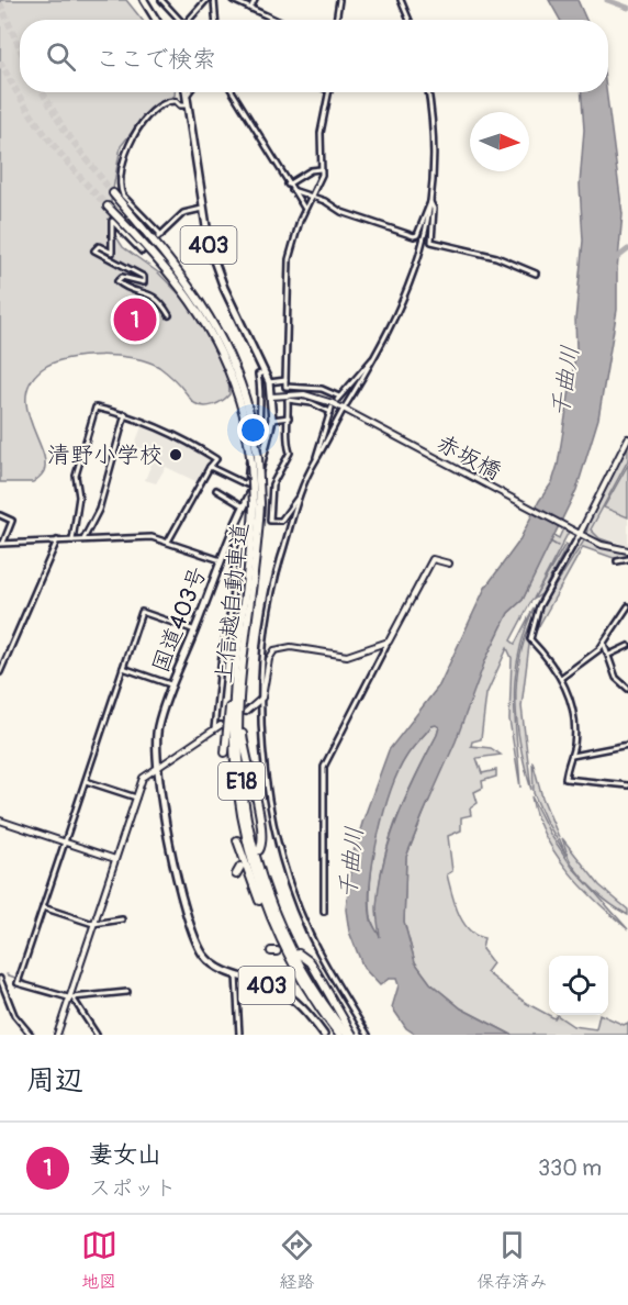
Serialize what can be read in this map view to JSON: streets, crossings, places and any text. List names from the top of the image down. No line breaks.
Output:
{"streets":{"highway":["403","上信越自動車道","国道403号","E18"],"street":["赤坂橋"]},"crossings":[["赤坂橋","国道403号"]],"water":["千曲川"],"places":["清野小学校"],"north":"right","page":{"search":"ここで検索","pins":"1","heading":"周辺","list":[{"mark":"1","name":"妻女山","note":"スポット","value":"330 m"}],"nav":["地図","経路","保存済み"]}}
